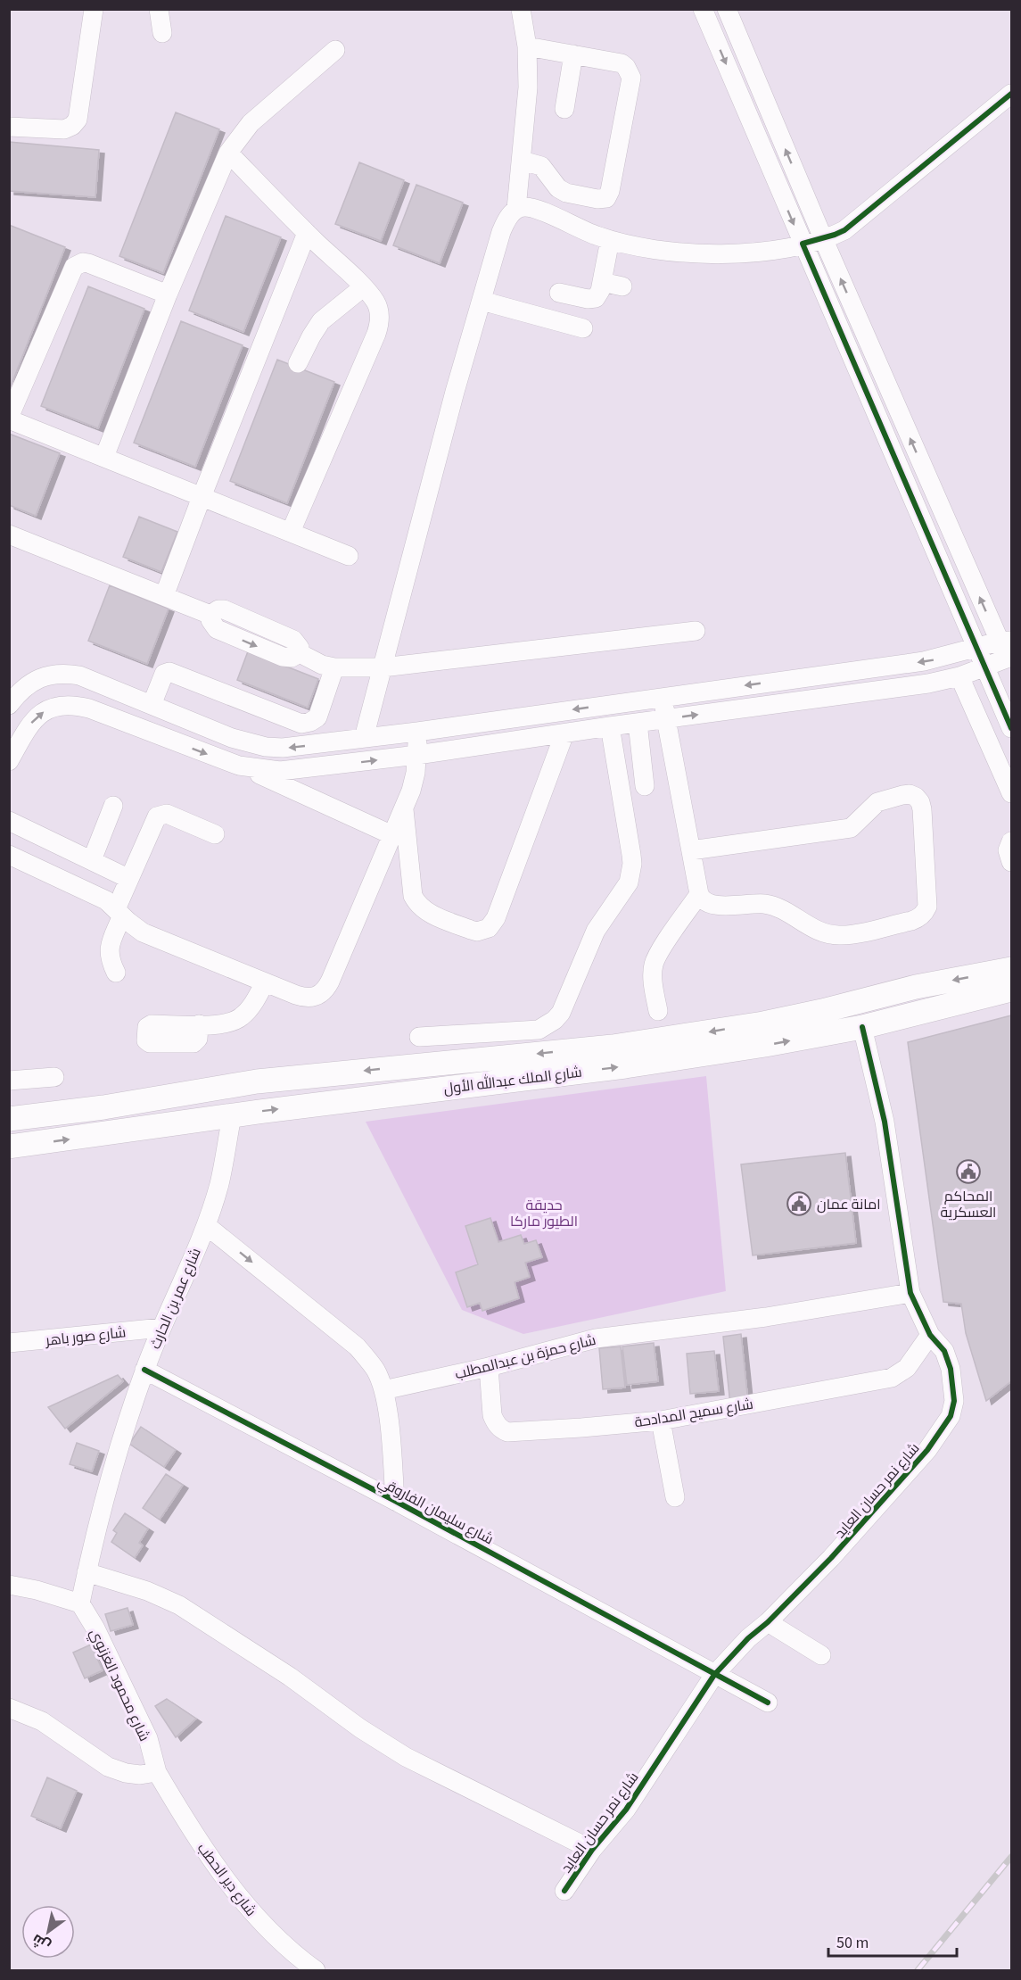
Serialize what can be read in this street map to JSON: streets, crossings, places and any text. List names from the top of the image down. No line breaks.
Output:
{"streets":{"main road":["شارع الملك عبدالله الأول"],"street":["شارع عمر بن الحارث","شارع صور باهر","شارع حمزة بن عبدالمطلب","شارع سميح المدادحة","شارع نمر حسان العايد","شارع سليمان الفاروقي","شارع محمود الغزنوي","شارع دير الحطب"]},"crossings":[["شارع الملك عبدالله الأول","شارع عمر بن الحارث"],["شارع الملك عبدالله الأول","شارع نمر حسان العايد"],["شارع عمر بن الحارث","شارع صور باهر"],["شارع عمر بن الحارث","شارع سليمان الفاروقي"],["شارع عمر بن الحارث","شارع محمود الغزنوي"],["شارع حمزة بن عبدالمطلب","شارع سميح المدادحة"],["شارع حمزة بن عبدالمطلب","شارع نمر حسان العايد"],["شارع سميح المدادحة","شارع نمر حسان العايد"],["شارع نمر حسان العايد","شارع سليمان الفاروقي"],["شارع محمود الغزنوي","شارع دير الحطب"]],"parks":["حديقة الطيور ماركا"],"places":{"public building":["المحاكم العسكرية","امانة عمان"]},"scale_bar":"50 m","north":"bottom left"}
